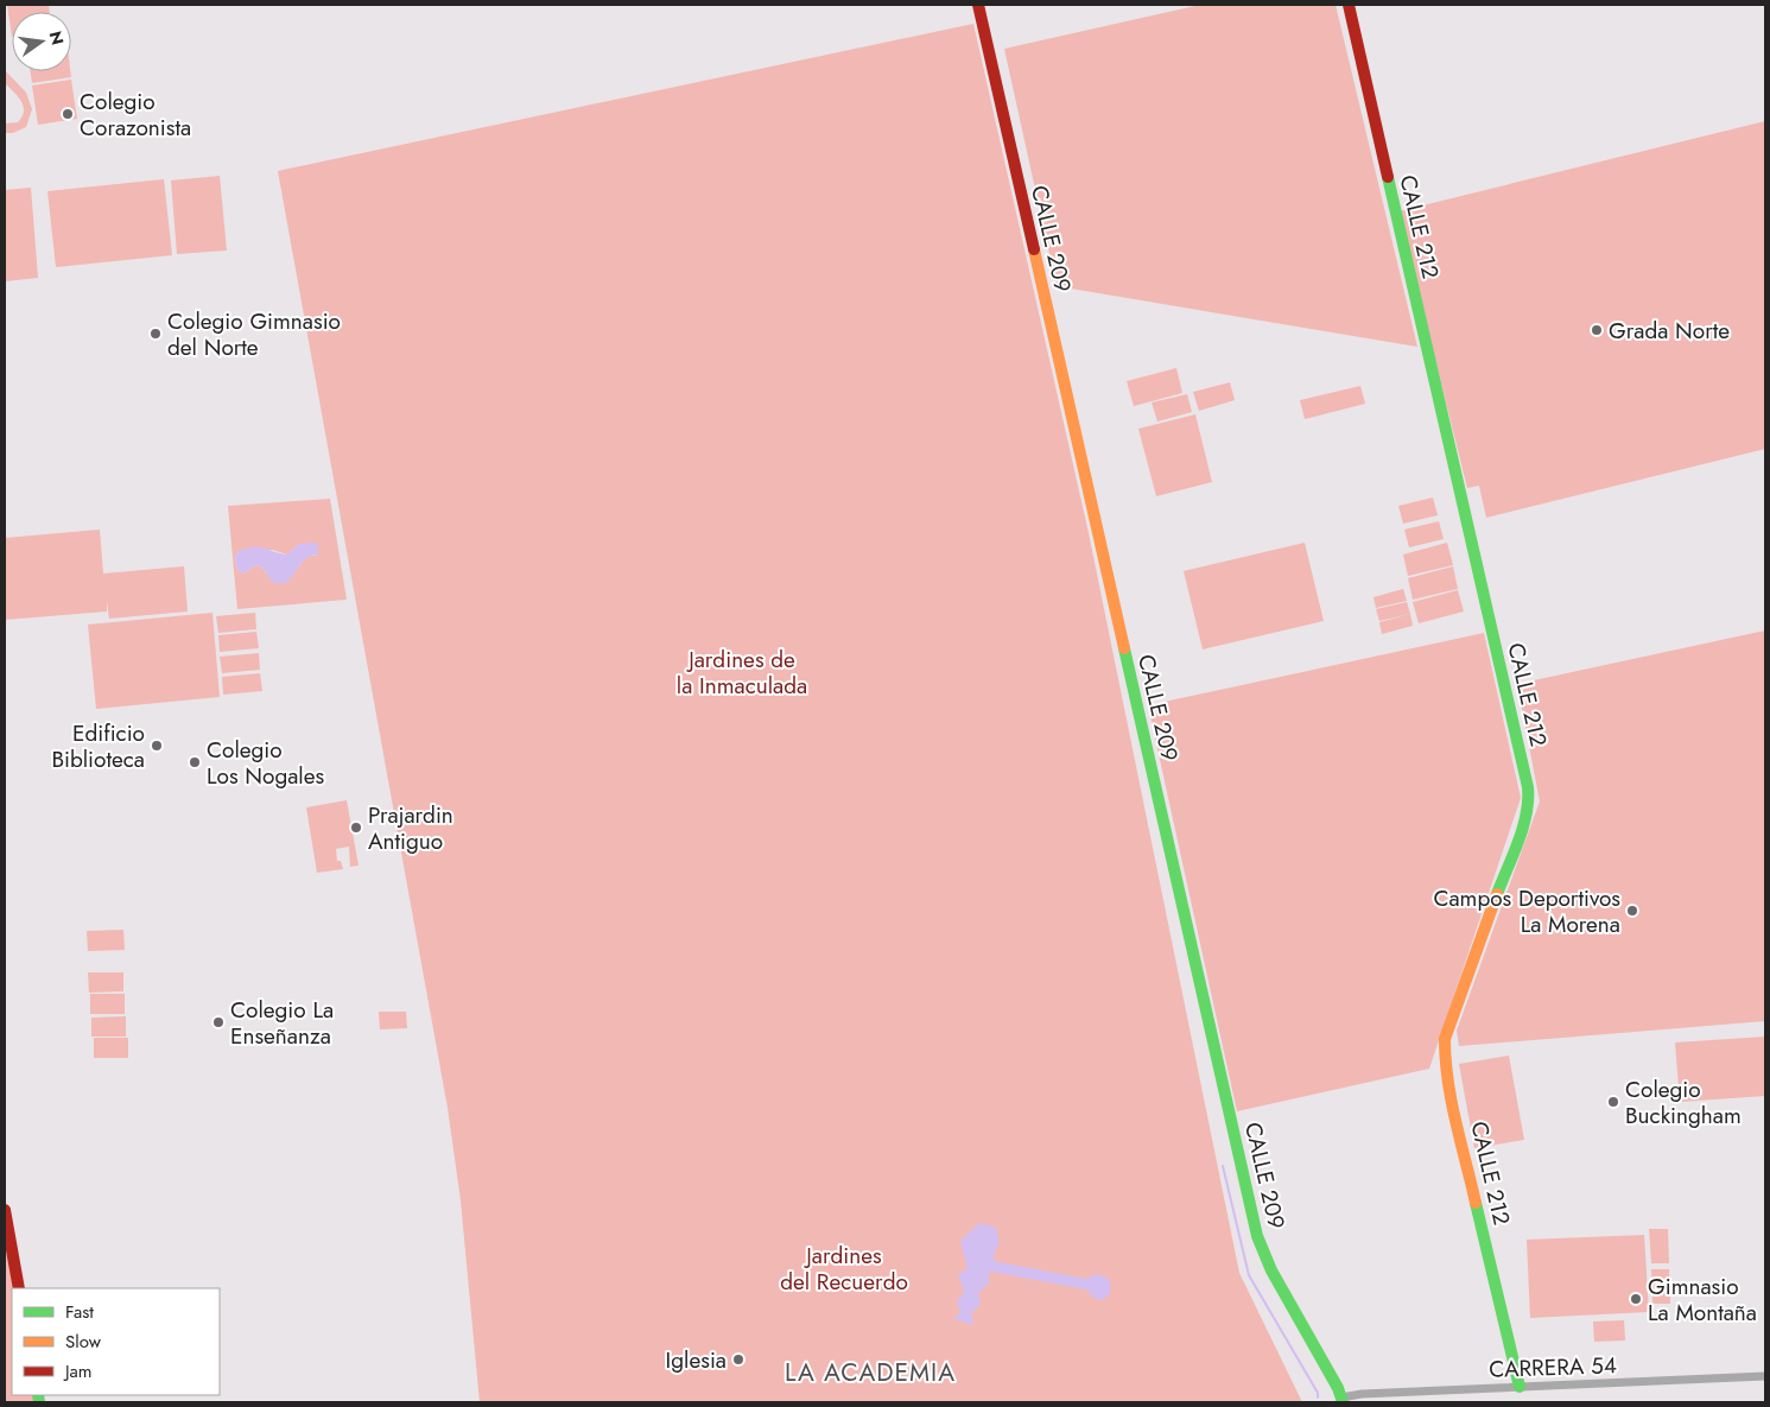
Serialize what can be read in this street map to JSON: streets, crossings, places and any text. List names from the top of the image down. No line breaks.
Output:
{"streets":{"street":["CALLE 212","CALLE 209","CARRERA 54"]},"crossings":[["CALLE 212","CARRERA 54"],["CALLE 209","CARRERA 54"]],"districts":["LA ACADEMIA"],"parks":["Jardines de la Inmaculada","Jardines del Recuerdo"],"places":["Colegio Corazonista","Grada Norte","Colegio Gimnasio del Norte","Edificio Biblioteca","Colegio Los Nogales","Prajardin Antiguo","Campos Deportivos La Morena","Colegio La Enseñanza","Colegio Buckingham","Gimnasio La Montaña","Iglesia"],"legend":["Fast","Slow","Jam"],"north":"right"}
